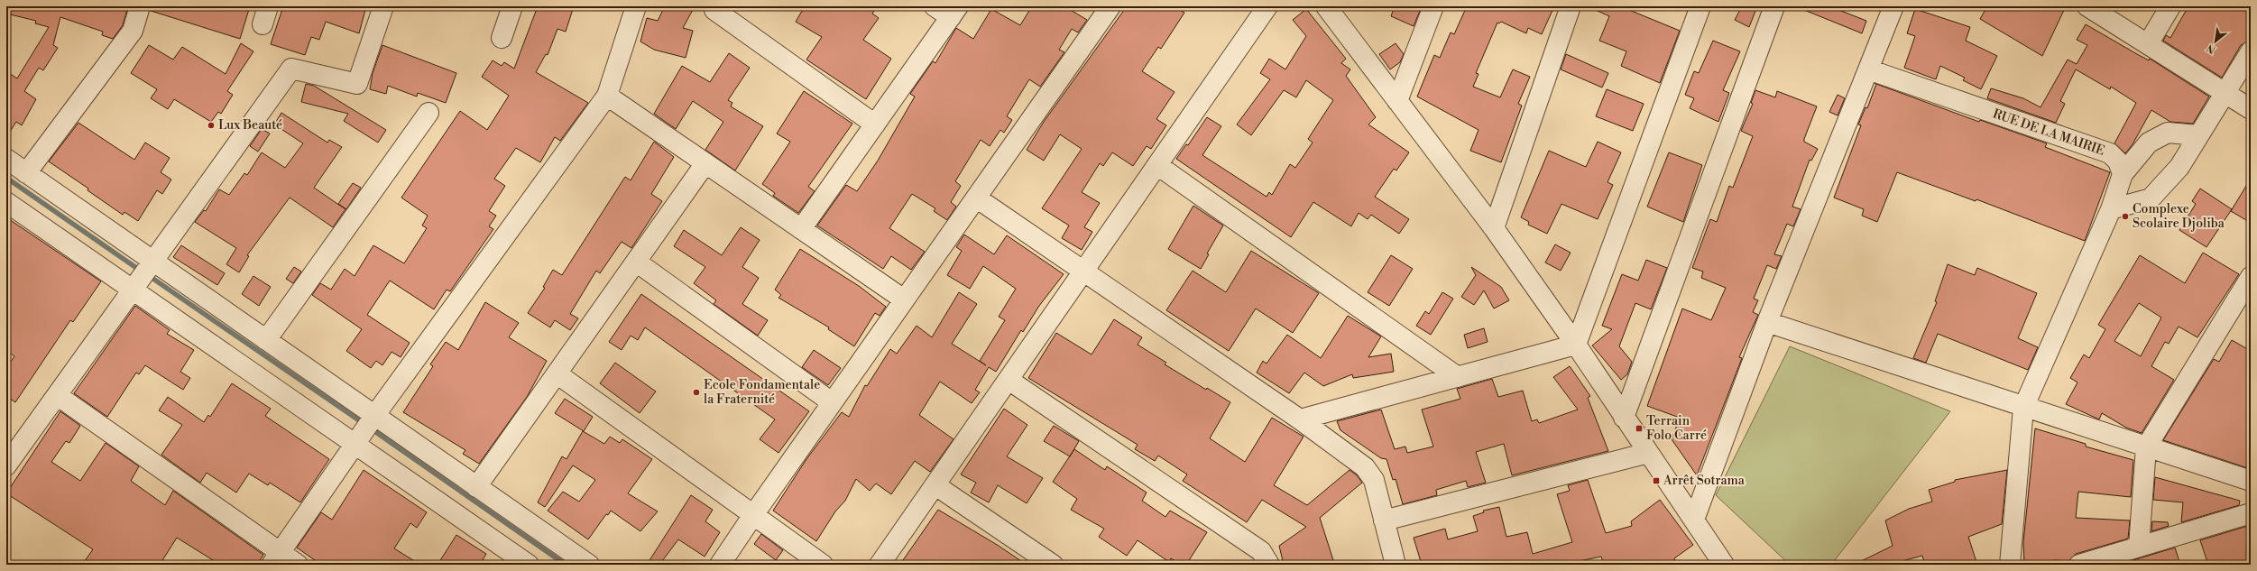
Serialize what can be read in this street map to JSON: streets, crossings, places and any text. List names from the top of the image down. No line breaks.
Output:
{"streets":{"street":["RUE DE LA MAIRIE"]},"places":{"other":["Lux Beauté","Complexe Scolaire Djoliba","Ecole Fondamentale la Fraternité"],"transit":["Terrain Folo Carré","Arrêt Sotrama"]},"north":"bottom left"}
